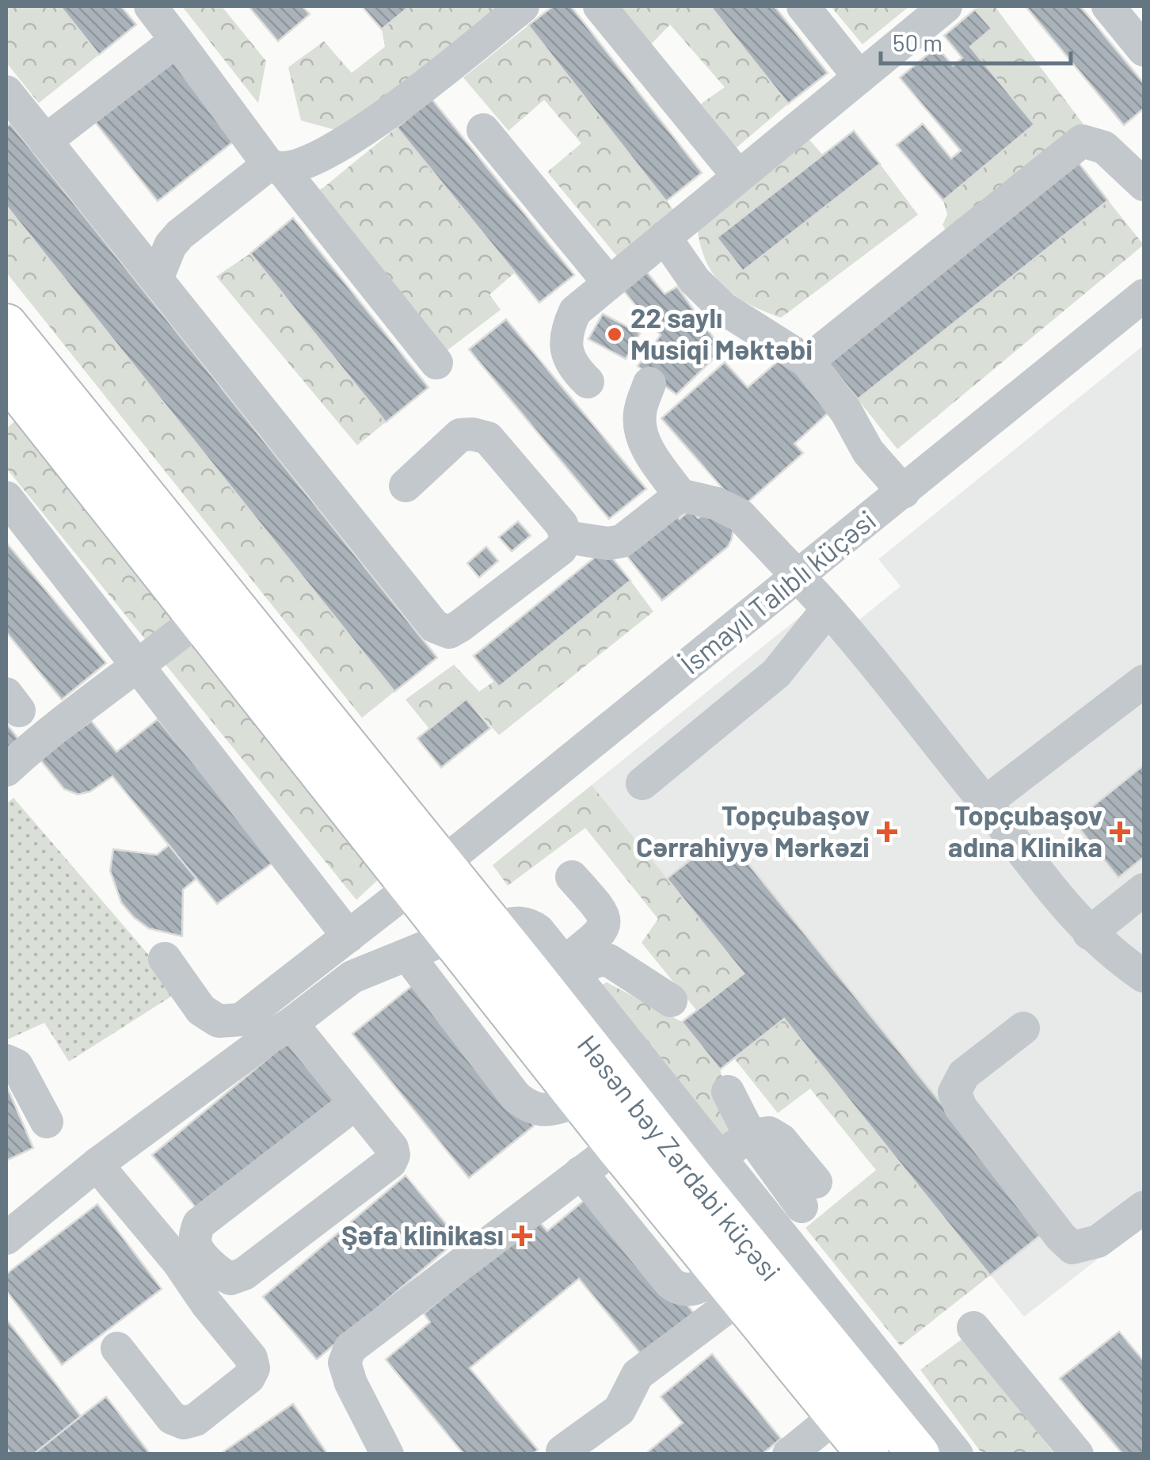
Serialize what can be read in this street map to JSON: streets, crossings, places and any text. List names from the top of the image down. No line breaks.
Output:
{"streets":{"main road":["Həsən bəy Zərdabi küçəsi"],"street":["İsmayıl Talıblı küçəsi"]},"crossings":[["İsmayıl Talıblı küçəsi","Həsən bəy Zərdabi küçəsi"]],"places":{"other":["22 saylı Musiqi Məktəbi"],"health":["Topçubaşov Cərrahiyyə Mərkəzi","Topçubaşov adına Klinika","Şəfa klinikası"]},"scale_bar":"50 m"}
